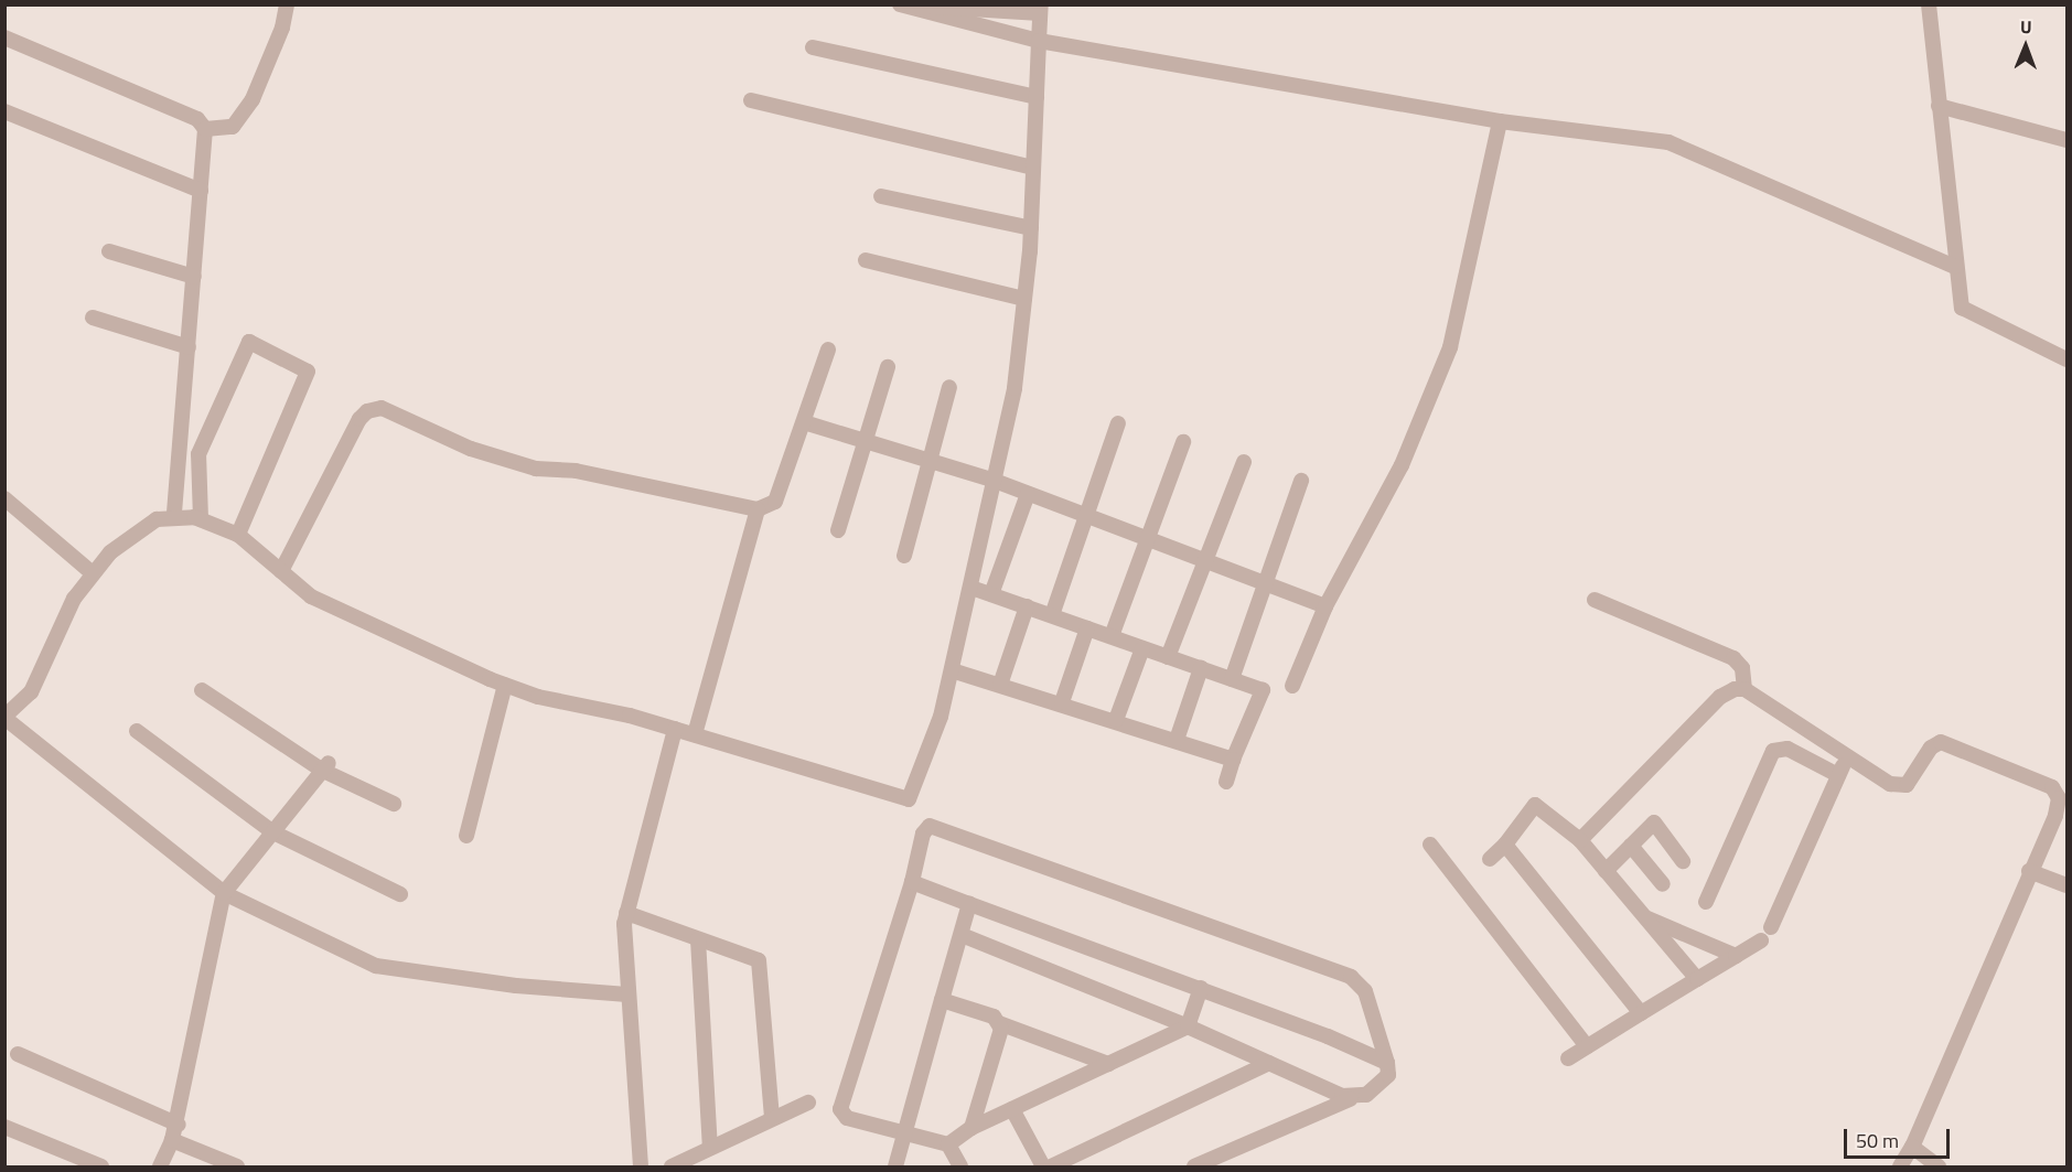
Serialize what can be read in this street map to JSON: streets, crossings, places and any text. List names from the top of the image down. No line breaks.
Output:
{"scale_bar":"50 m","north":"top"}
